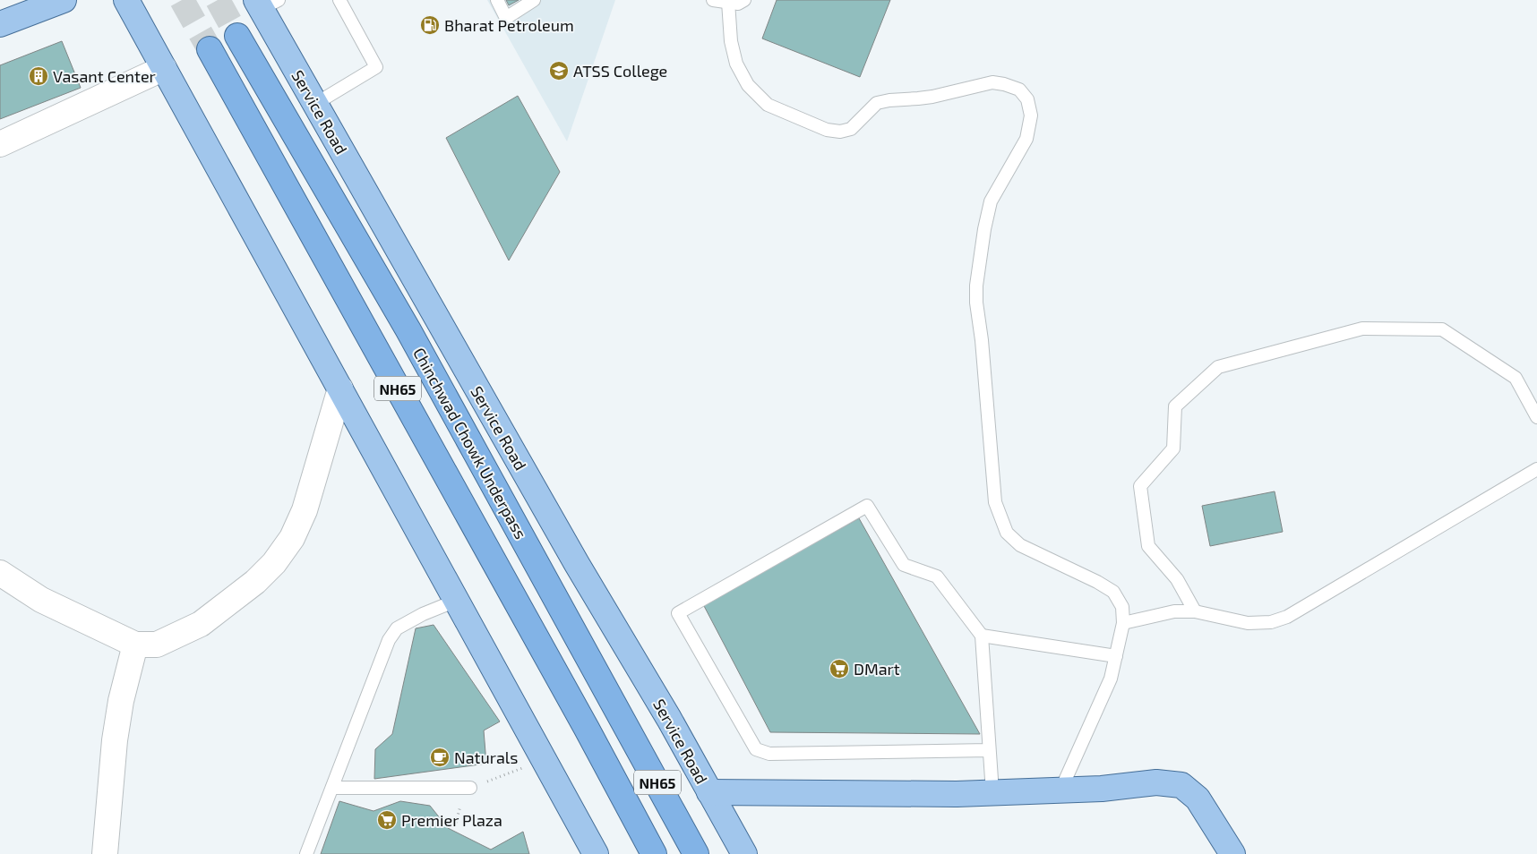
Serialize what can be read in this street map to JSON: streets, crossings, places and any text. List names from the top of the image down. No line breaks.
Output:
{"streets":{"highway":["NH65","Chinchwad Chowk Underpass"],"main road":["Service Road"]},"places":{"fuel station":["Bharat Petroleum"],"school or university":["ATSS College"],"building":["Vasant Center"],"supermarket":["DMart","Premier Plaza"],"cafe":["Naturals"]}}
